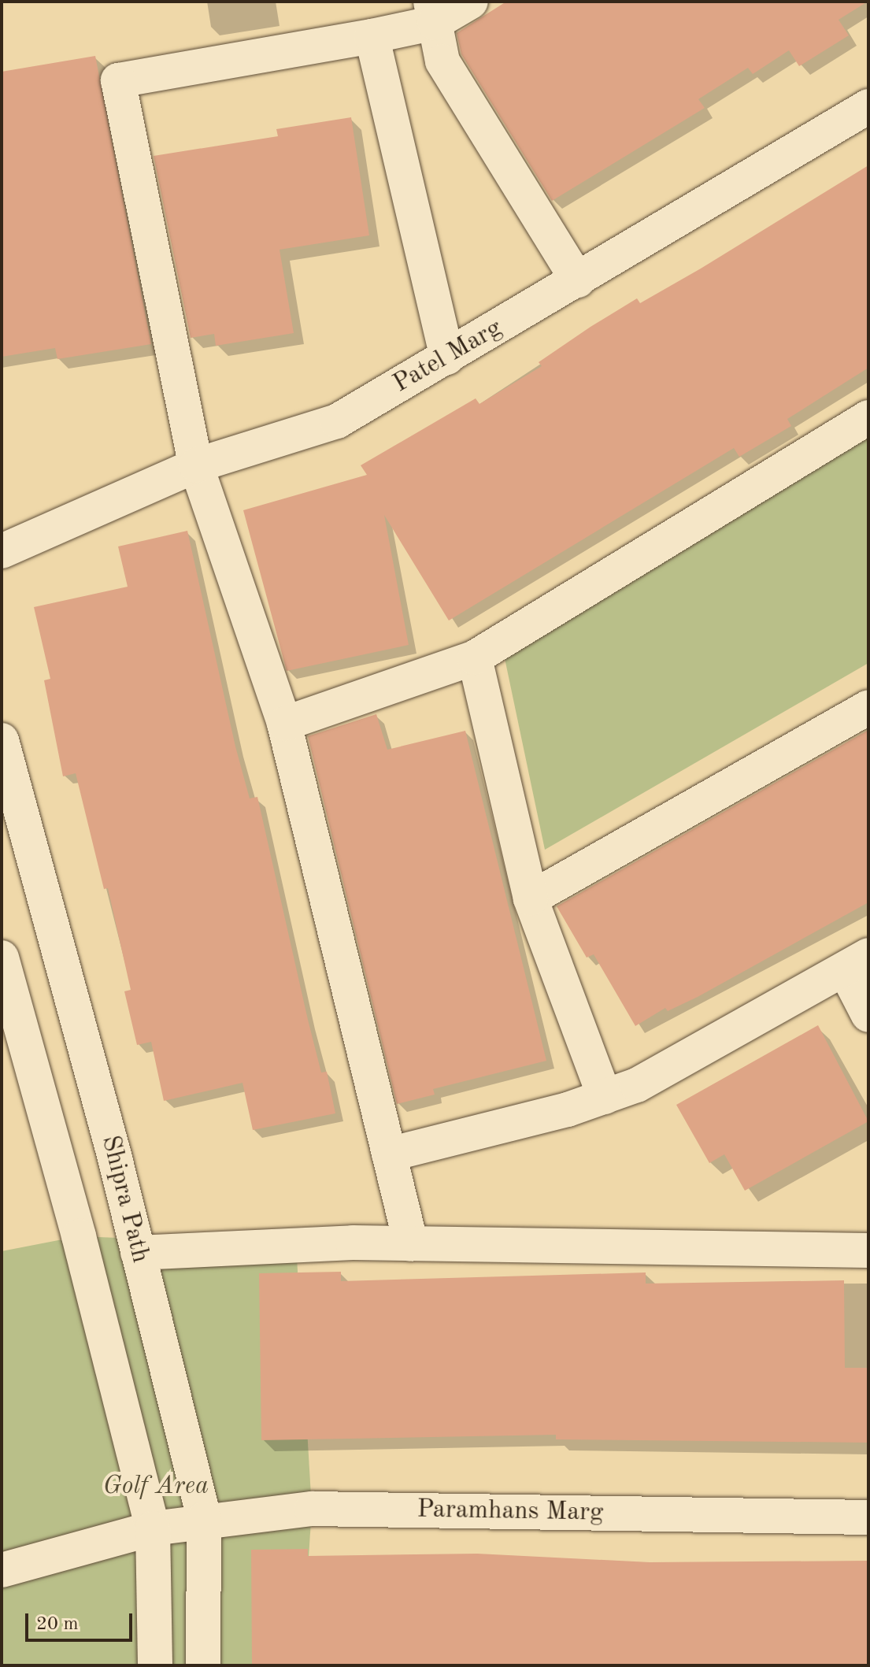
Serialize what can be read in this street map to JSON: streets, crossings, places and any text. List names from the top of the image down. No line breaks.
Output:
{"streets":{"street":["Patel Marg","Shipra Path","Paramhans Marg"]},"crossings":[["Shipra Path","Paramhans Marg"]],"parks":["Golf Area"],"scale_bar":"20 m"}
